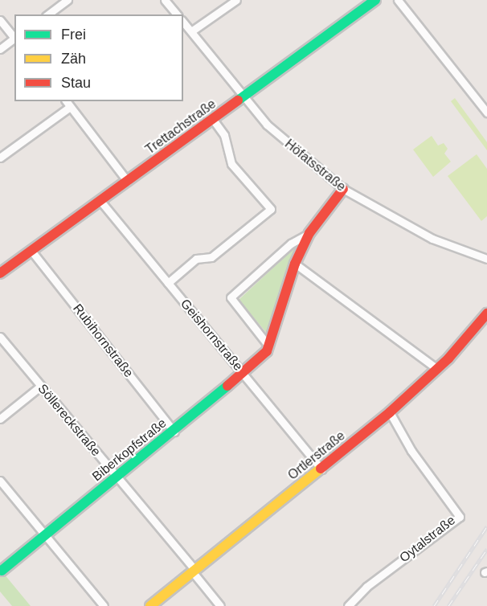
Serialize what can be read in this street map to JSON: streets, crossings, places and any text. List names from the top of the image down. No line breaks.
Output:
{"streets":{"street":["Trettachstraße","Höfatsstraße","Geishornstraße","Rubihornstraße","Söllereckstraße","Biberkopfstraße","Ortlerstraße","Oytalstraße"]},"crossings":[["Trettachstraße","Höfatsstraße"],["Trettachstraße","Geishornstraße"],["Trettachstraße","Rubihornstraße"],["Höfatsstraße","Biberkopfstraße"],["Geishornstraße","Biberkopfstraße"],["Geishornstraße","Ortlerstraße"],["Rubihornstraße","Biberkopfstraße"],["Söllereckstraße","Biberkopfstraße"],["Söllereckstraße","Ortlerstraße"],["Ortlerstraße","Oytalstraße"]],"legend":["Frei","Zäh","Stau"]}
